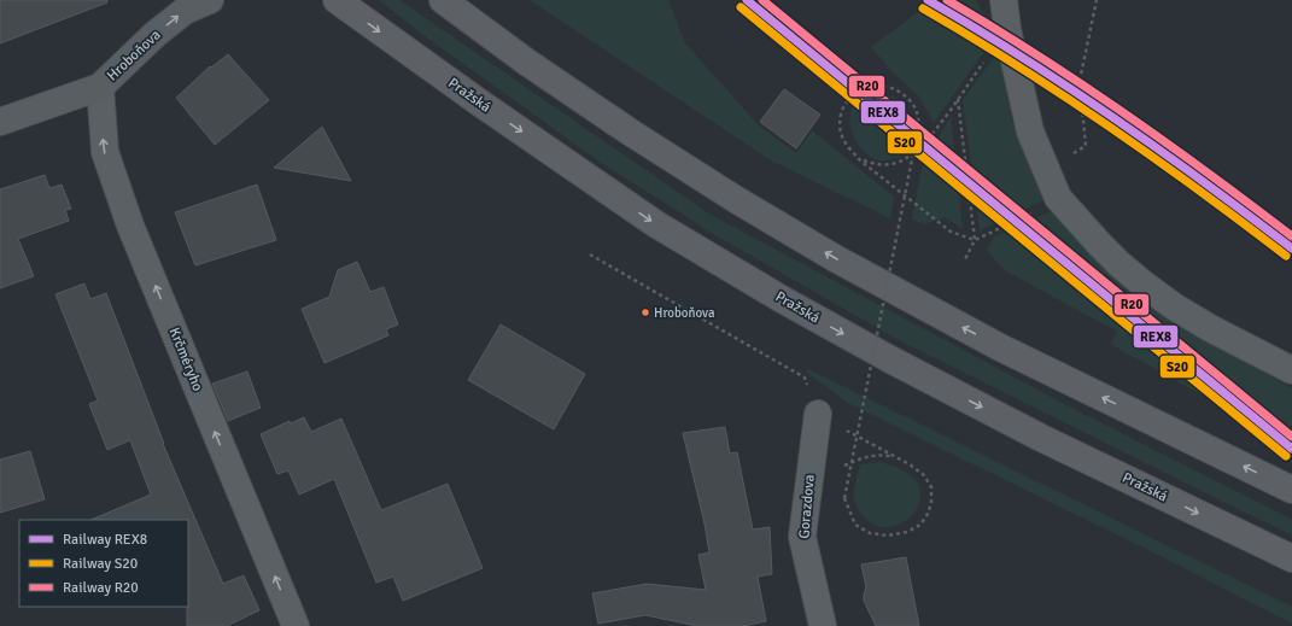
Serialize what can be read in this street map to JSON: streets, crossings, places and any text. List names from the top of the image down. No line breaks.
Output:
{"streets":{"main road":["Pražská"],"street":["Hroboňova","Krčméryho","Gorazdova"]},"crossings":[["Hroboňova","Krčméryho"]],"one_way":["Hroboňova","Krčméryho"],"places":["Hroboňova"],"lines":["rail line REX8","rail line R20","rail line S20"],"legend":["Railway REX8","Railway S20","Railway R20"]}
